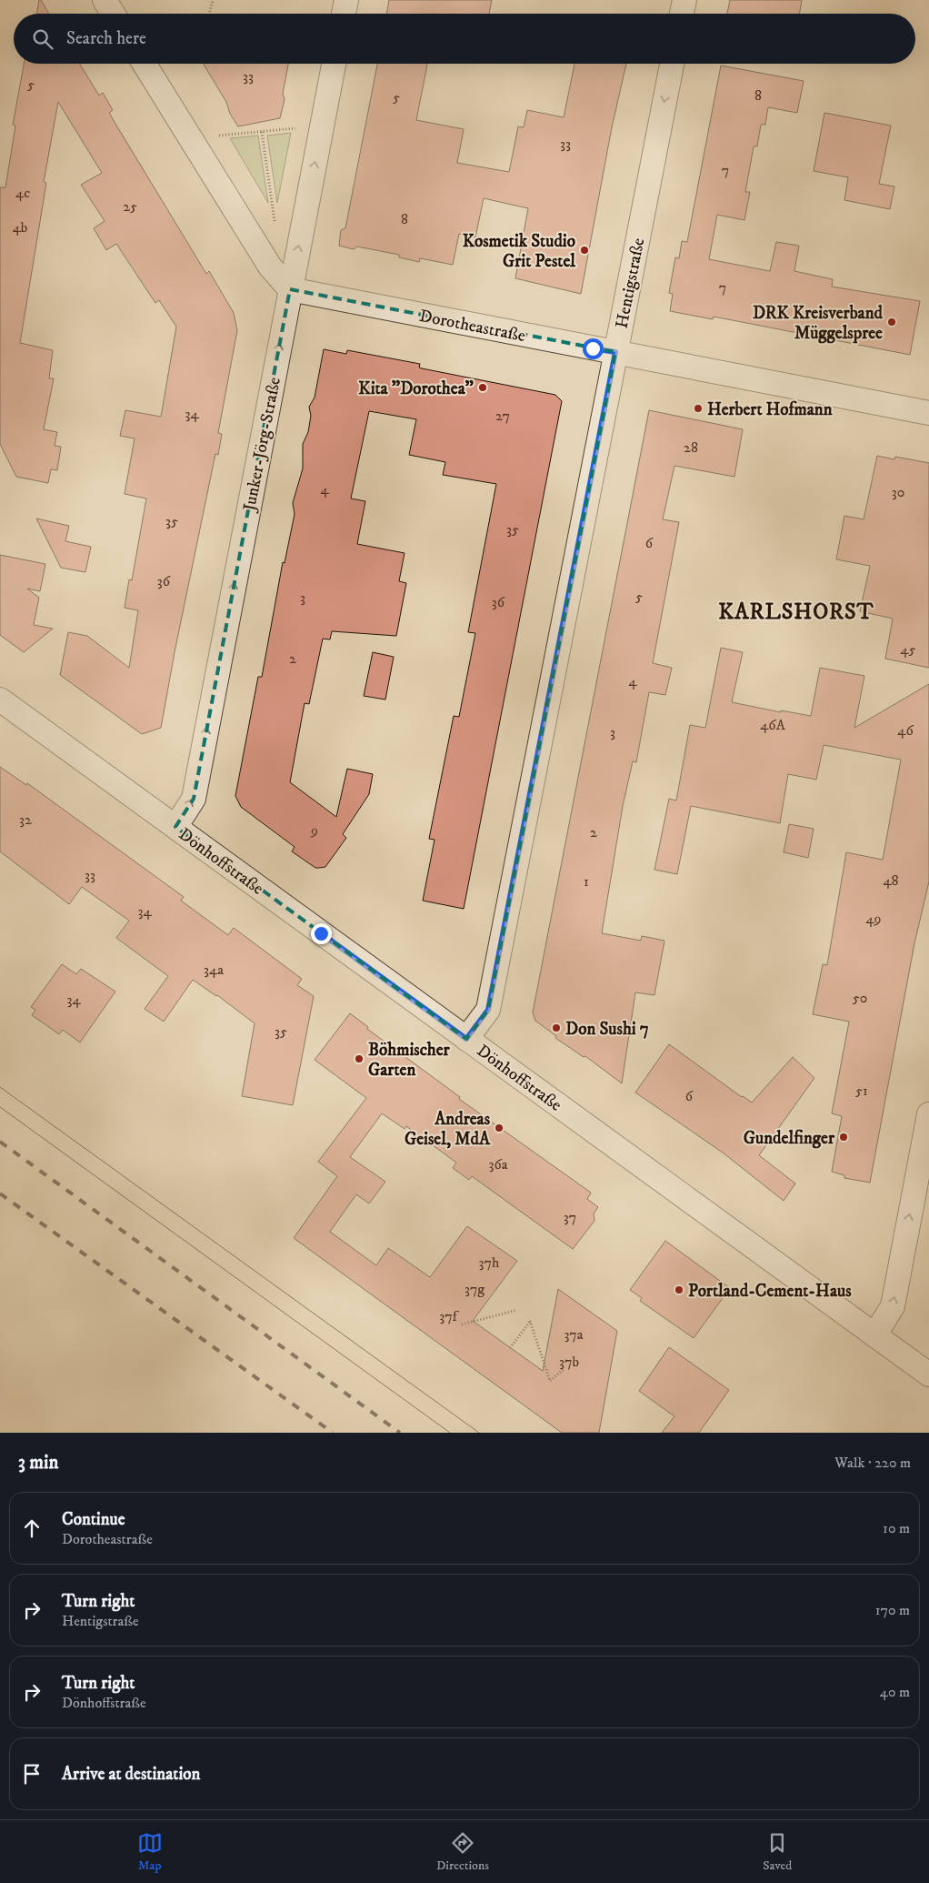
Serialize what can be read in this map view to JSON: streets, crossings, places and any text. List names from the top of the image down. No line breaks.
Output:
{"streets":{"street":["Hentigstraße","Dorotheastraße","Junker-Jörg-Straße","Dönhoffstraße"]},"crossings":[["Hentigstraße","Dorotheastraße"],["Hentigstraße","Dönhoffstraße"],["Dorotheastraße","Junker-Jörg-Straße"],["Junker-Jörg-Straße","Dönhoffstraße"]],"one_way":["Junker-Jörg-Straße"],"districts":["KARLSHORST"],"places":["Kosmetik Studio Grit Pestel","DRK Kreisverband Müggelspree","Kita \"Dorothea\"","Herbert Hofmann","Don Sushi 7","Böhmischer Garten","Andreas Geisel, MdA","Gundelfinger","Portland-Cement-Haus"],"house_numbers":["33","5","8","5","33","7","4c","25","8","4b","7","34","27","28","4","30","35","35","6","36","5","3","36","45","2","4","46A","46","3","32","9","2","33","48","1","34","49","34a","50","34","35","51","6","36a","37","37h","37g","37f","37a","37b"],"page":{"search":"Search here","heading":["3 min","Walk · 220 m"],"list":[["Continue","Dorotheastraße","10 m"],["Turn right","Hentigstraße","170 m"],["Turn right","Dönhoffstraße","40 m"],"Arrive at destination"],"nav":["Map","Directions","Saved"]}}
